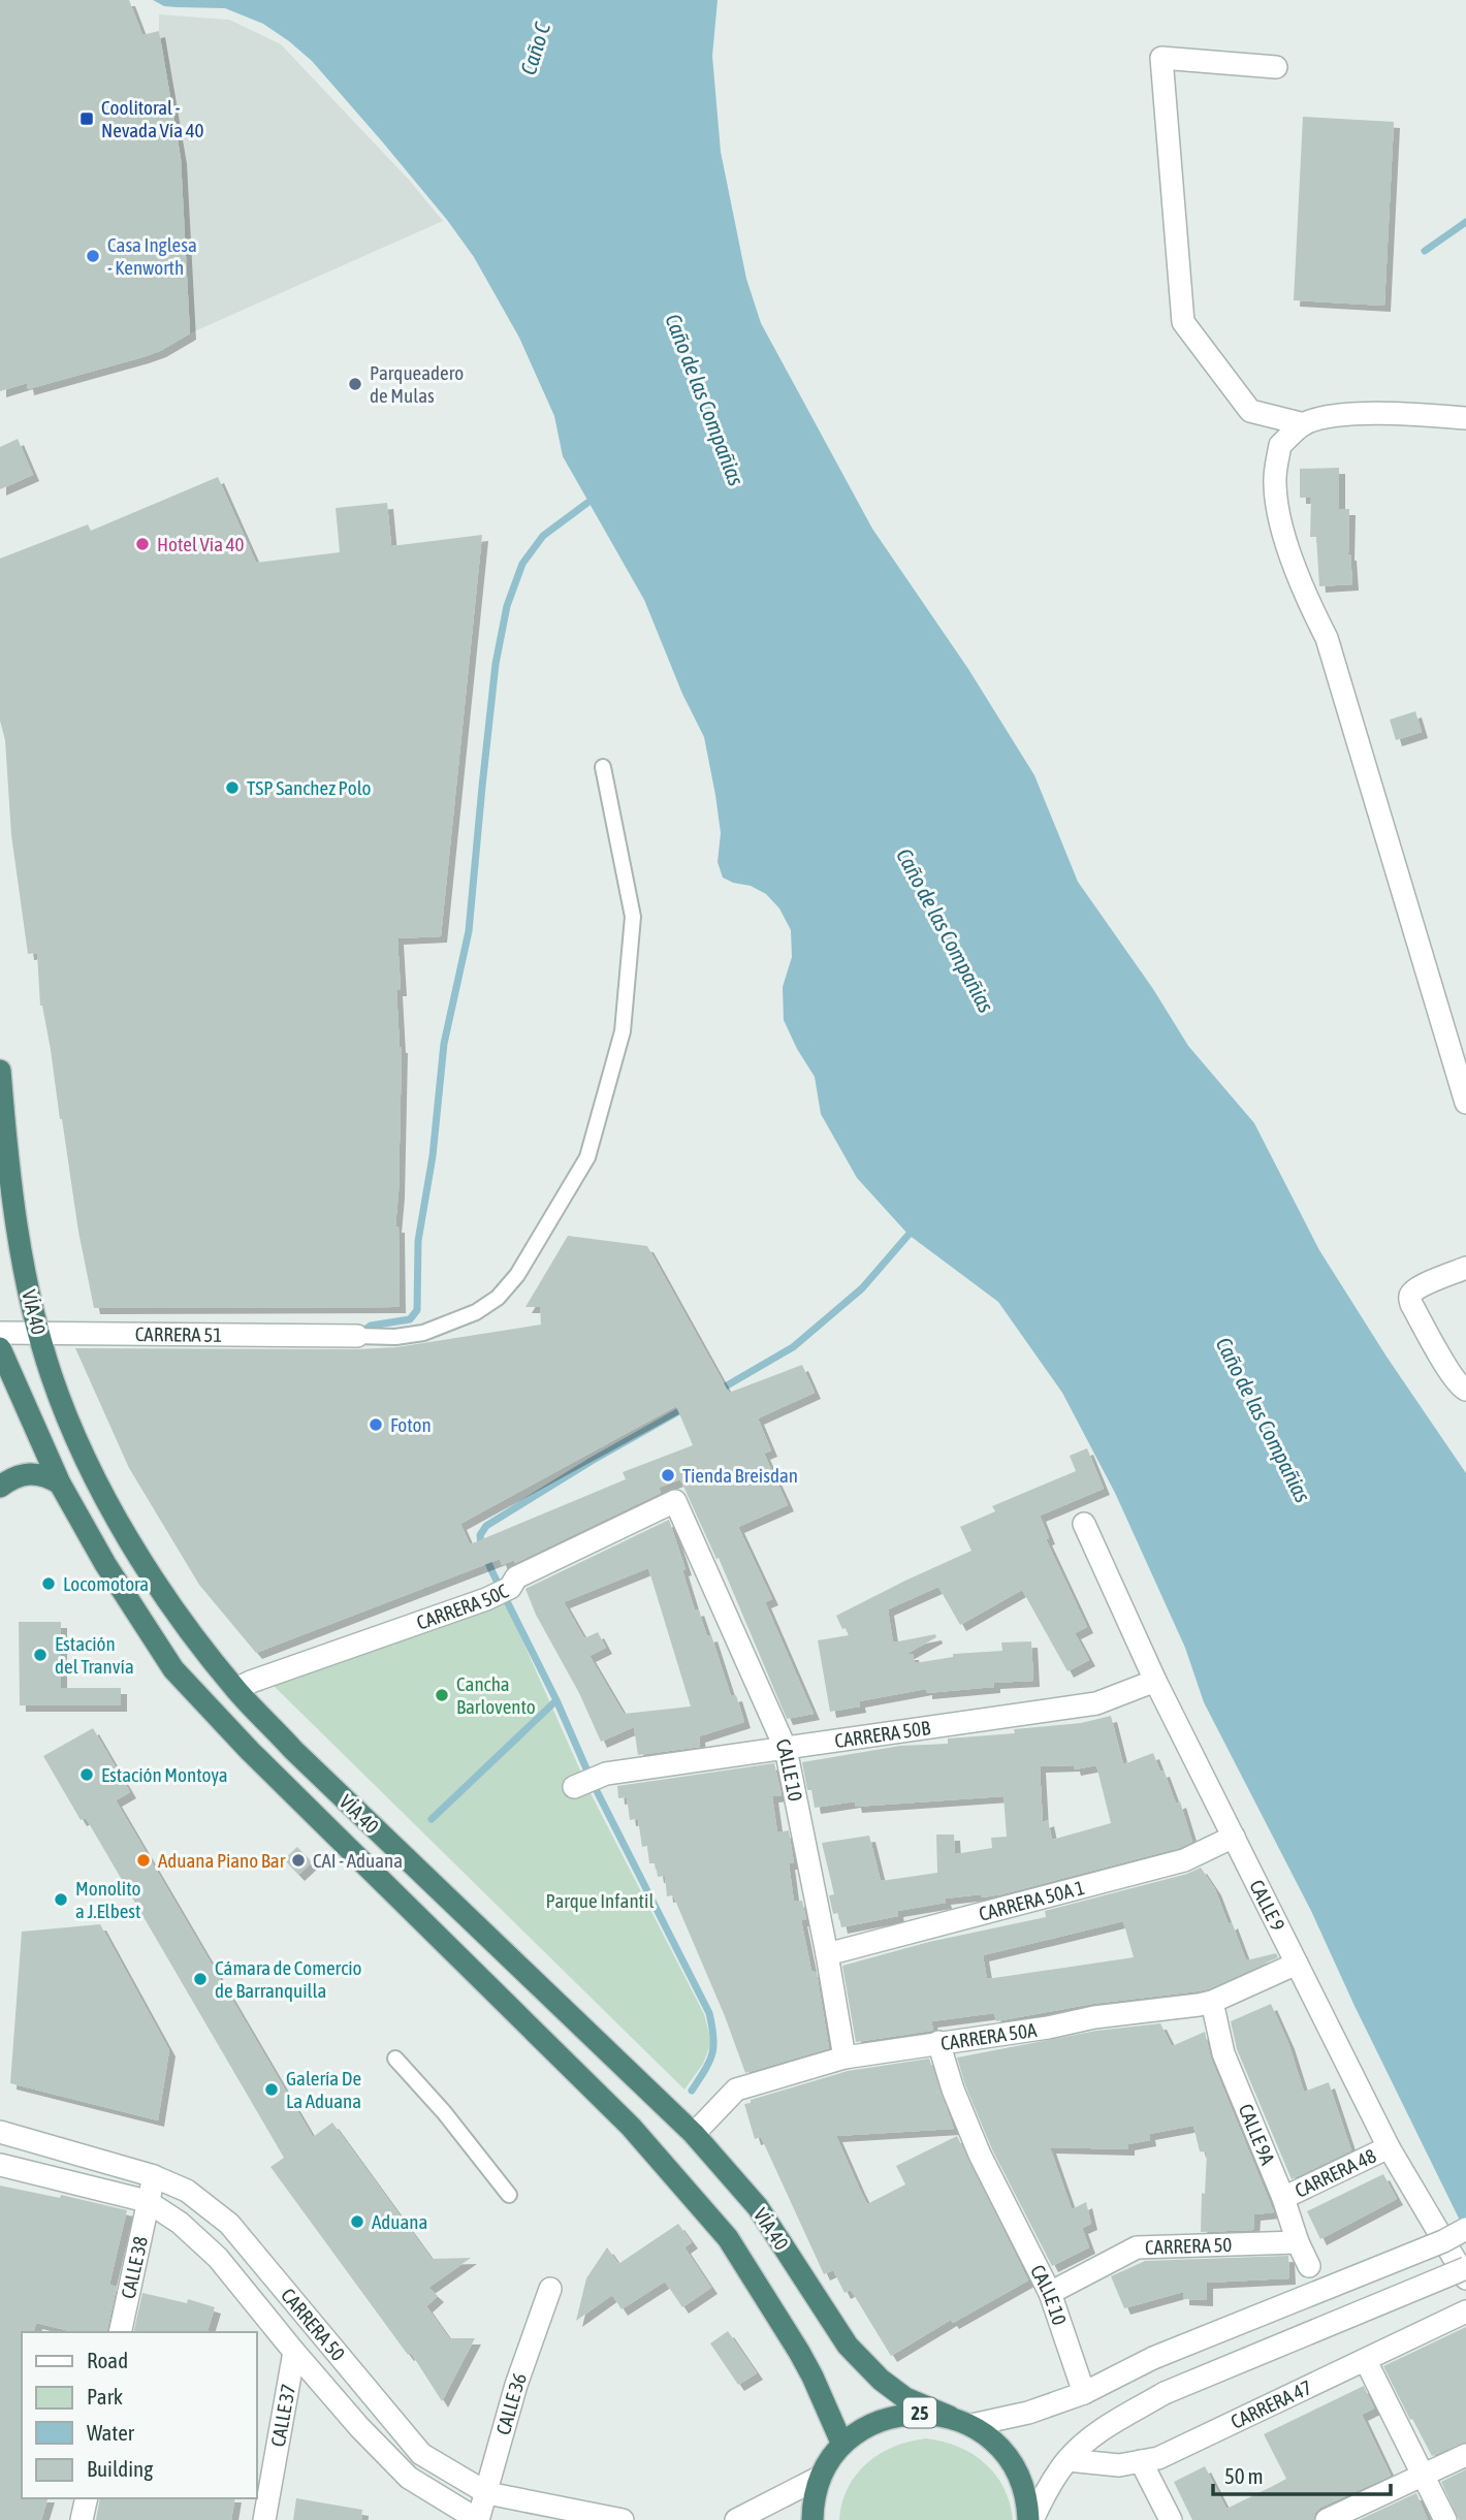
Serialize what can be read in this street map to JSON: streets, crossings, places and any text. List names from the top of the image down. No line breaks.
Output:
{"streets":{"highway":["VÍA 40","25"],"street":["CARRERA 51","CARRERA 50C","CARRERA 50B","CALLE 10","CARRERA 50A 1","CALLE 9","CARRERA 50A","CALLE 9A","CARRERA 48","CARRERA 50","CALLE 38","CALLE 36","CARRERA 47","CALLE 37"]},"crossings":[["VÍA 40","CARRERA 51"],["VÍA 40","CARRERA 50C"],["VÍA 40","CARRERA 50A"],["VÍA 40","25"],["CARRERA 50C","CALLE 10"],["CARRERA 50B","CALLE 10"],["CARRERA 50B","CALLE 9"],["CALLE 10","CARRERA 50A 1"],["CALLE 10","CARRERA 50A"],["CALLE 10","CARRERA 50"],["CARRERA 50A 1","CALLE 9"],["CALLE 9","CARRERA 50A"],["CALLE 9","CARRERA 48"],["CARRERA 50A","CALLE 9A"],["CALLE 9A","CARRERA 48"],["CALLE 9A","CARRERA 50"],["CARRERA 50","CALLE 38"],["CARRERA 50","CALLE 36"],["CARRERA 50","CALLE 37"]],"water":["Caño C","Caño de las Compañias"],"parks":["Parque Infantil"],"places":{"transit":["Coolitoral - Nevada Vía 40"],"other":["Casa Inglesa - Kenworth","Parqueadero de Mulas","Hotel Via 40","TSP Sanchez Polo","Foton","Tienda Breisdan","Locomotora","Estación del Tranvía","Cancha Barlovento","Estación Montoya","Aduana Piano Bar","CAI - Aduana","Monolito a J.Elbest","Cámara de Comercio de Barranquilla","Galería De La Aduana","Aduana"]},"legend":["Road","Park","Water","Building"],"scale_bar":"50 m"}
